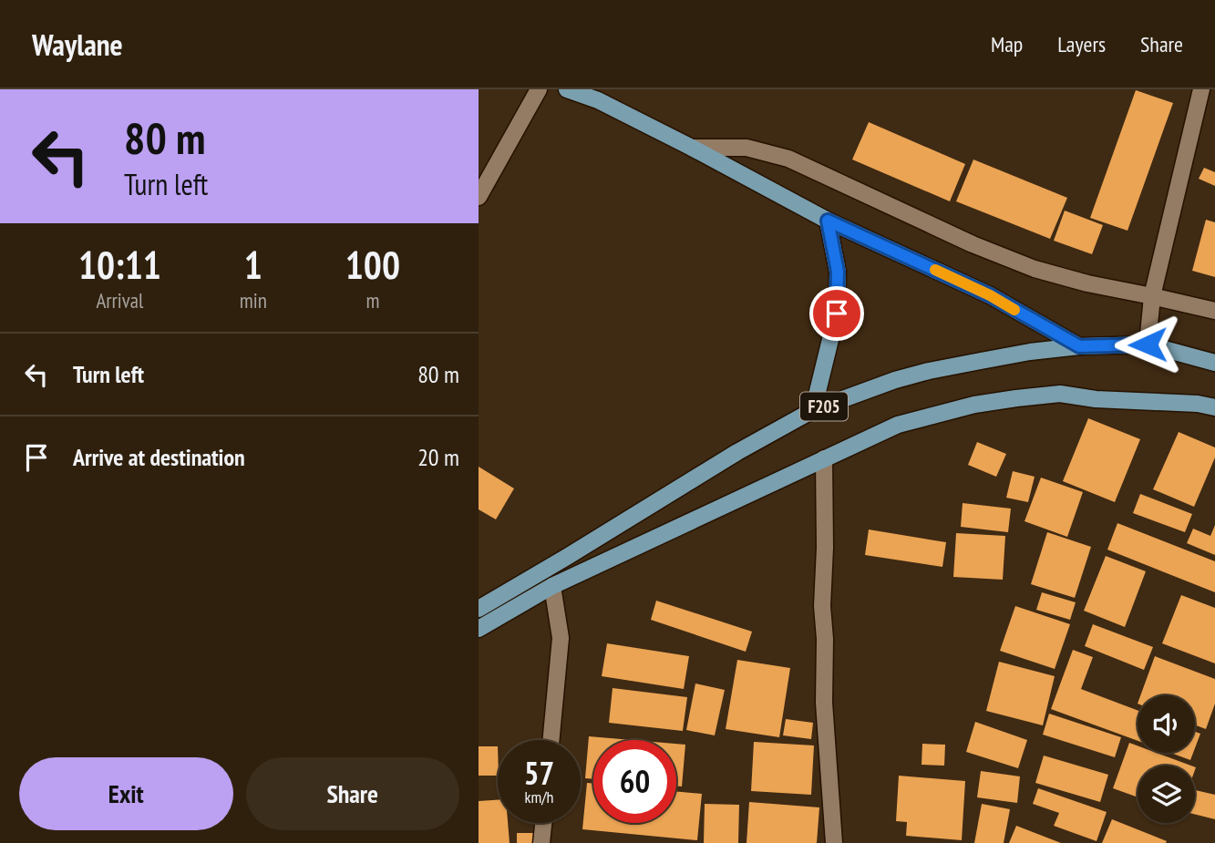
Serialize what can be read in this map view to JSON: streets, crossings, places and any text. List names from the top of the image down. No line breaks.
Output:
{"streets":{"main road":["F205"]},"page":{"header":"Waylane","nav":["Map","Layers","Share"],"turn":["80 m","Turn left"],"eta":["10:11","Arrival","1","min","100","m"],"list":[{"name":"Turn left","value":"80 m"},{"name":"Arrive at destination","value":"20 m"}],"speed":"57 km/h","limit":"60","buttons":["Exit","Share"]}}
